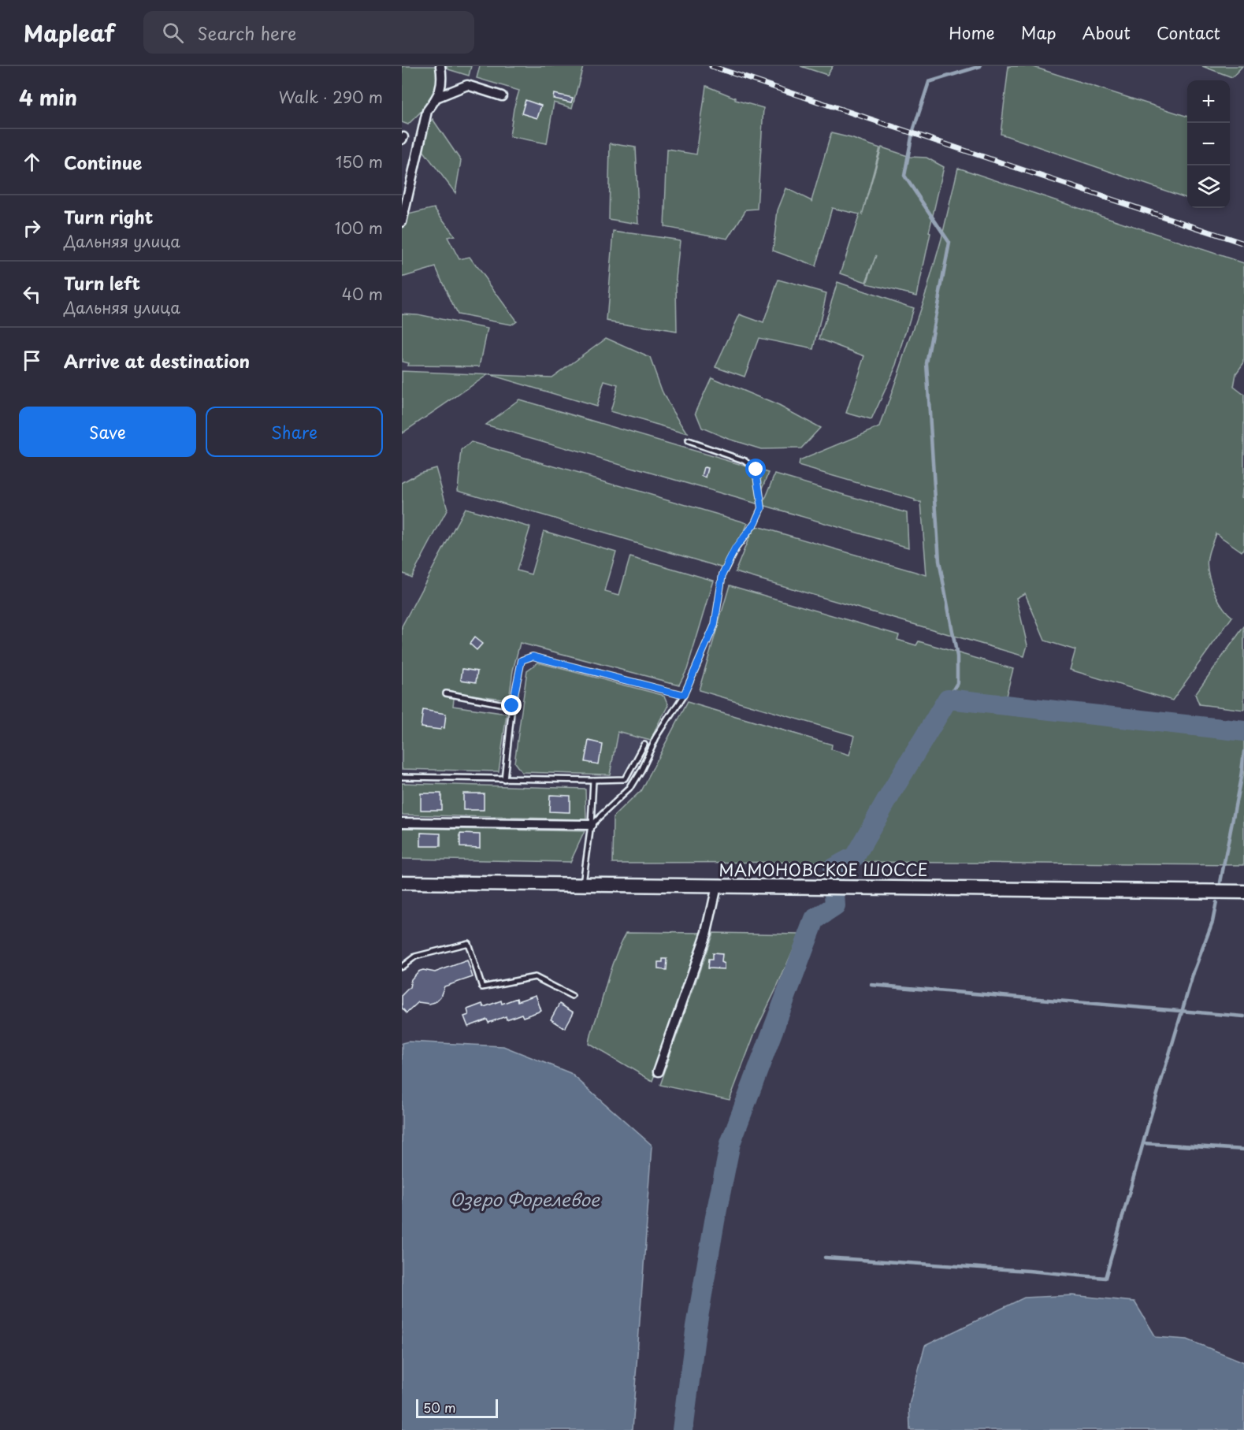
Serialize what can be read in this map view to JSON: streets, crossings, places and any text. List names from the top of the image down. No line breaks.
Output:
{"streets":{"main road":["МАМОНОВСКОЕ ШОССЕ"]},"water":["Озеро Форелевое"],"scale_bar":"50 m","page":{"header":"Mapleaf","search":"Search here","nav":["Home","Map","About","Contact"],"heading":["4 min","Walk · 290 m"],"map_buttons":["+","−"],"list":[["Continue","150 m"],["Turn right","Дальняя улица","100 m"],["Turn left","Дальняя улица","40 m"],"Arrive at destination"],"buttons":["Save","Share"],"scale":"50 m"}}
